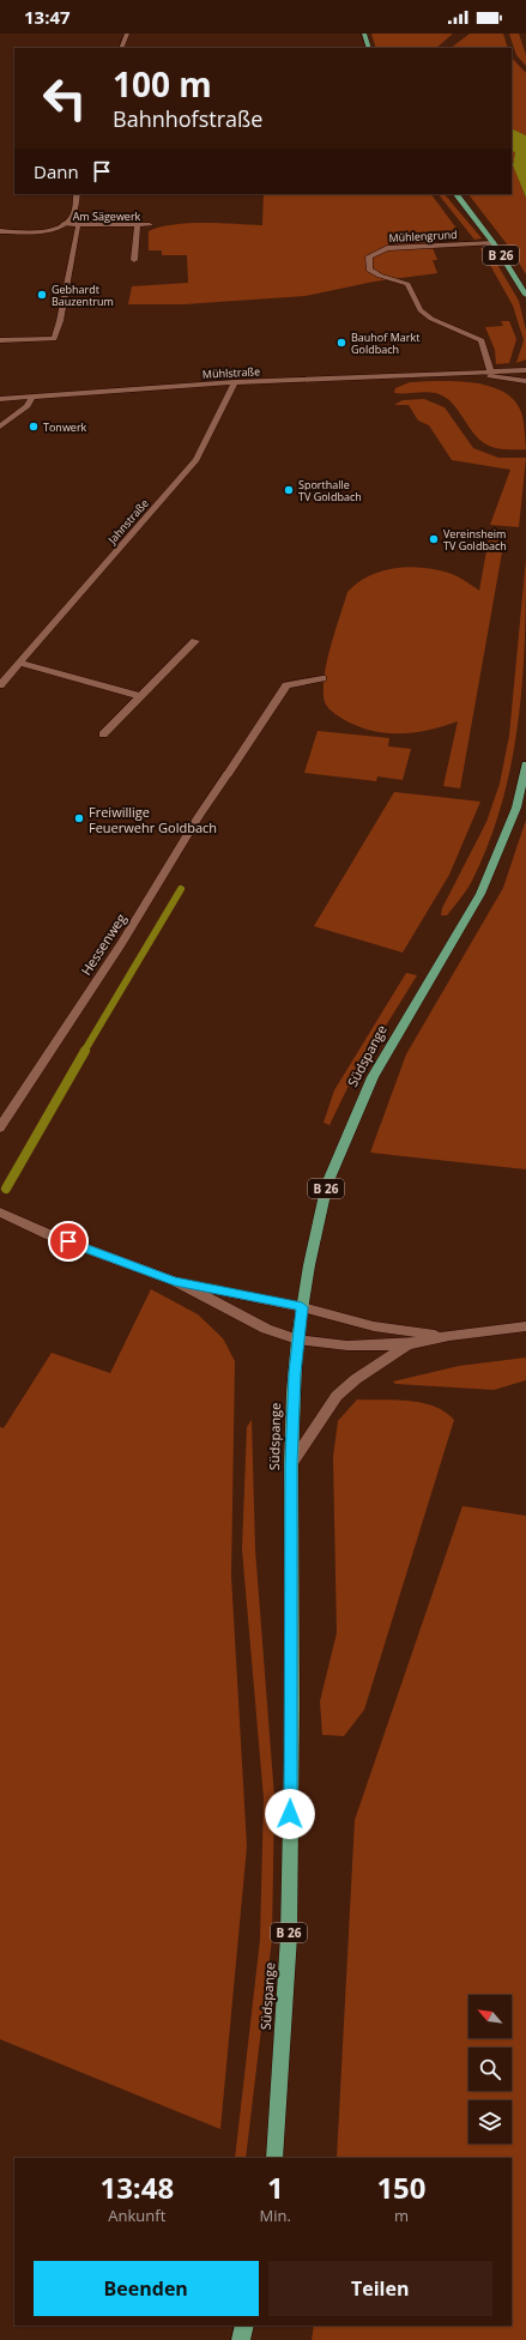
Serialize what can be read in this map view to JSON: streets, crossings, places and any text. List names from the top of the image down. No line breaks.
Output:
{"streets":{"main road":["B 26","Südspange"],"street":["Am Sägewerk","Mühlengrund","Mühlstraße","Jahnstraße","Hessenweg"]},"crossings":[["Mühlengrund","B 26"],["Mühlengrund","Mühlstraße"],["Mühlstraße","Jahnstraße"]],"places":["Gebhardt Bauzentrum","Bauhof Markt Goldbach","Tonwerk","Sporthalle TV Goldbach","Vereinsheim TV Goldbach","Freiwillige Feuerwehr Goldbach"],"north":"top left","page":{"status":"13:47","turn":["100 m","Bahnhofstraße"],"then":"Dann","eta":["13:48","Ankunft","1","Min.","150","m"],"buttons":["Beenden","Teilen"]}}
